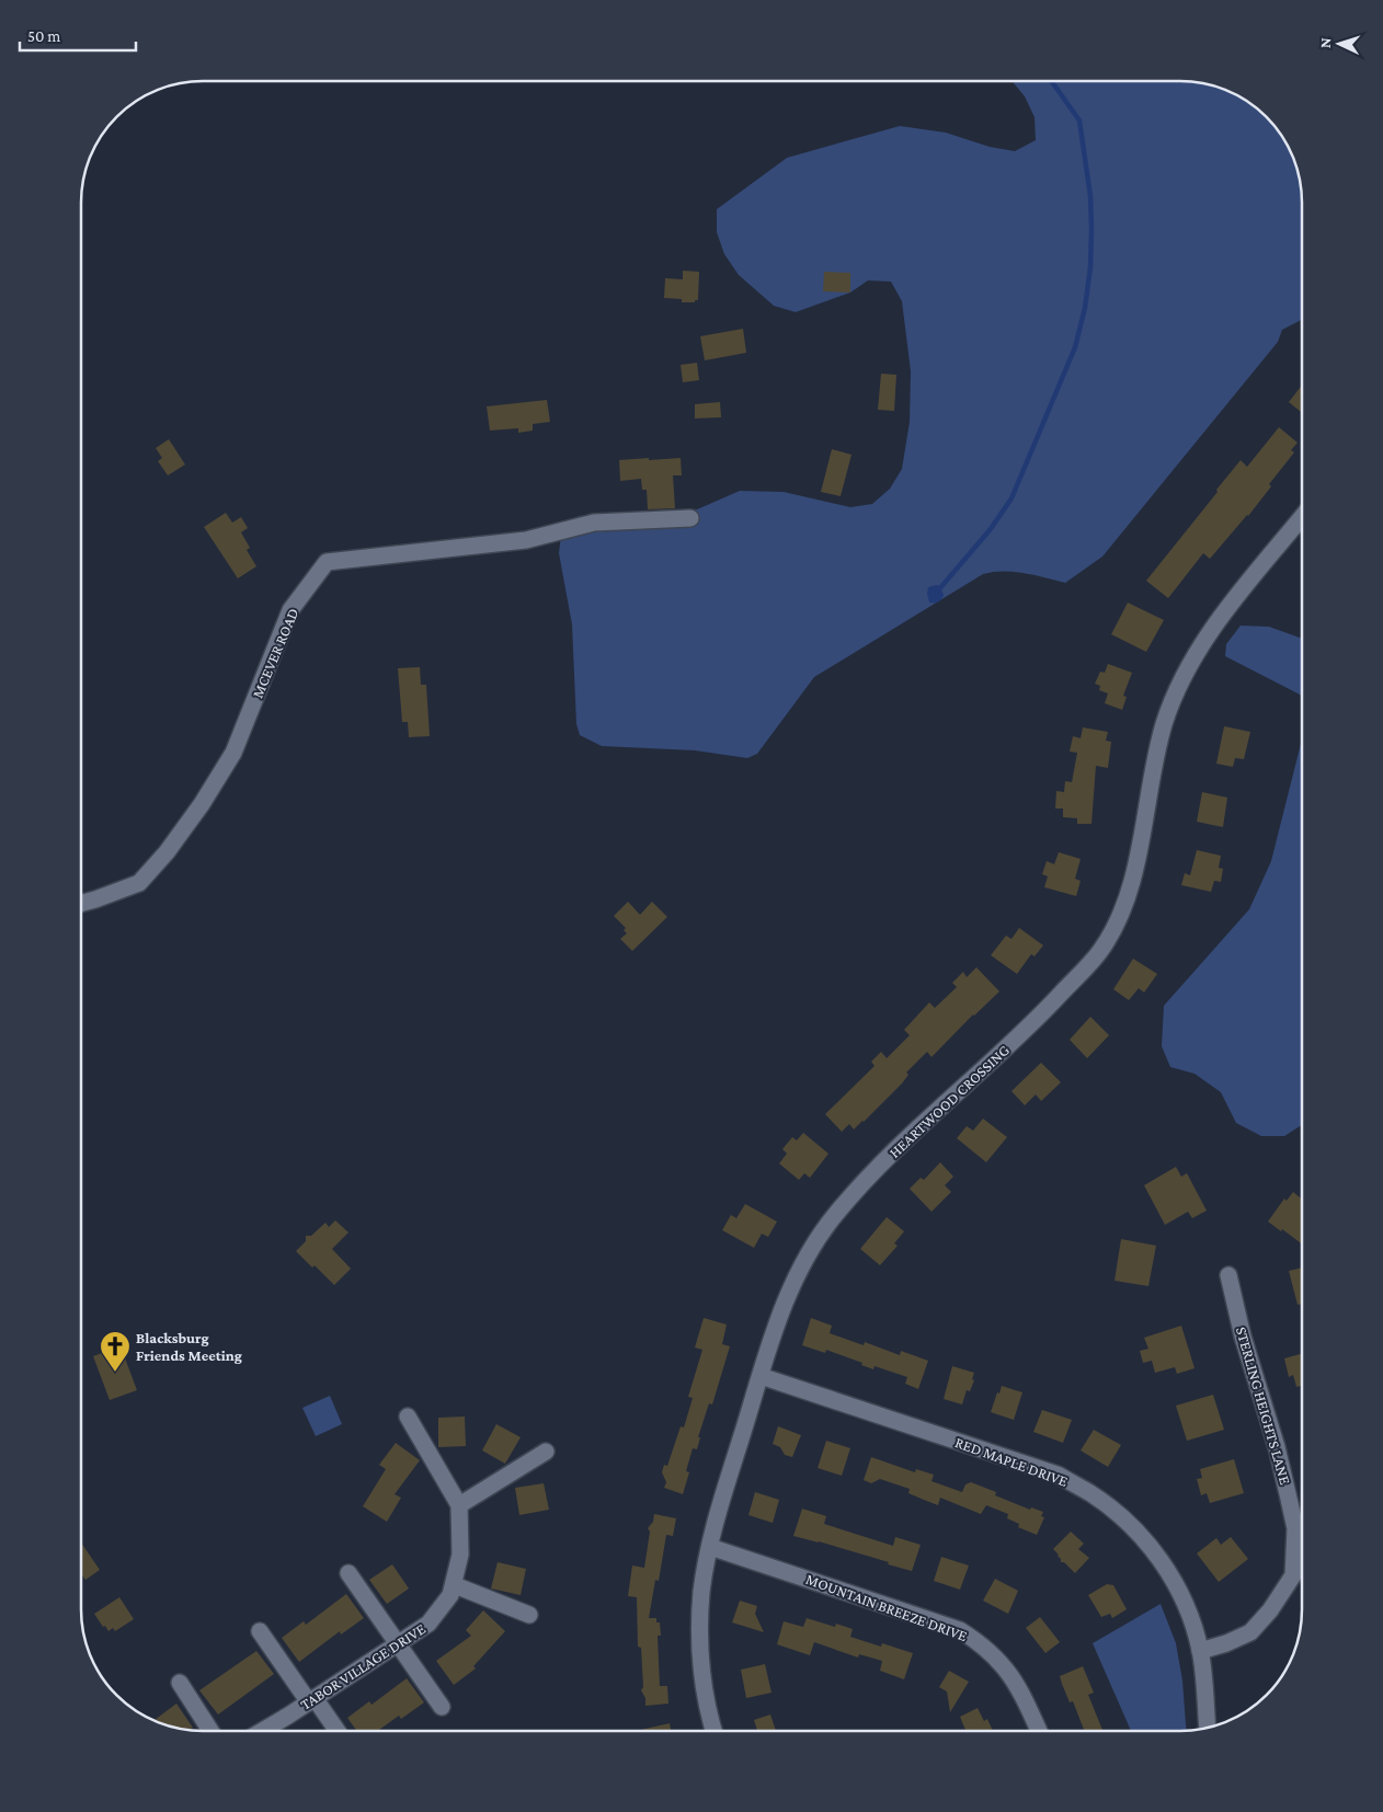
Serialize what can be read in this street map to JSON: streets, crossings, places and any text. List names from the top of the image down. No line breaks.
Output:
{"streets":{"street":["MCEVER ROAD","HEARTWOOD CROSSING","STERLING HEIGHTS LANE","RED MAPLE DRIVE","MOUNTAIN BREEZE DRIVE","TABOR VILLAGE DRIVE"]},"crossings":[["HEARTWOOD CROSSING","RED MAPLE DRIVE"],["HEARTWOOD CROSSING","MOUNTAIN BREEZE DRIVE"],["STERLING HEIGHTS LANE","RED MAPLE DRIVE"]],"places":{"church":["Blacksburg Friends Meeting"]},"scale_bar":"50 m","north":"left"}
